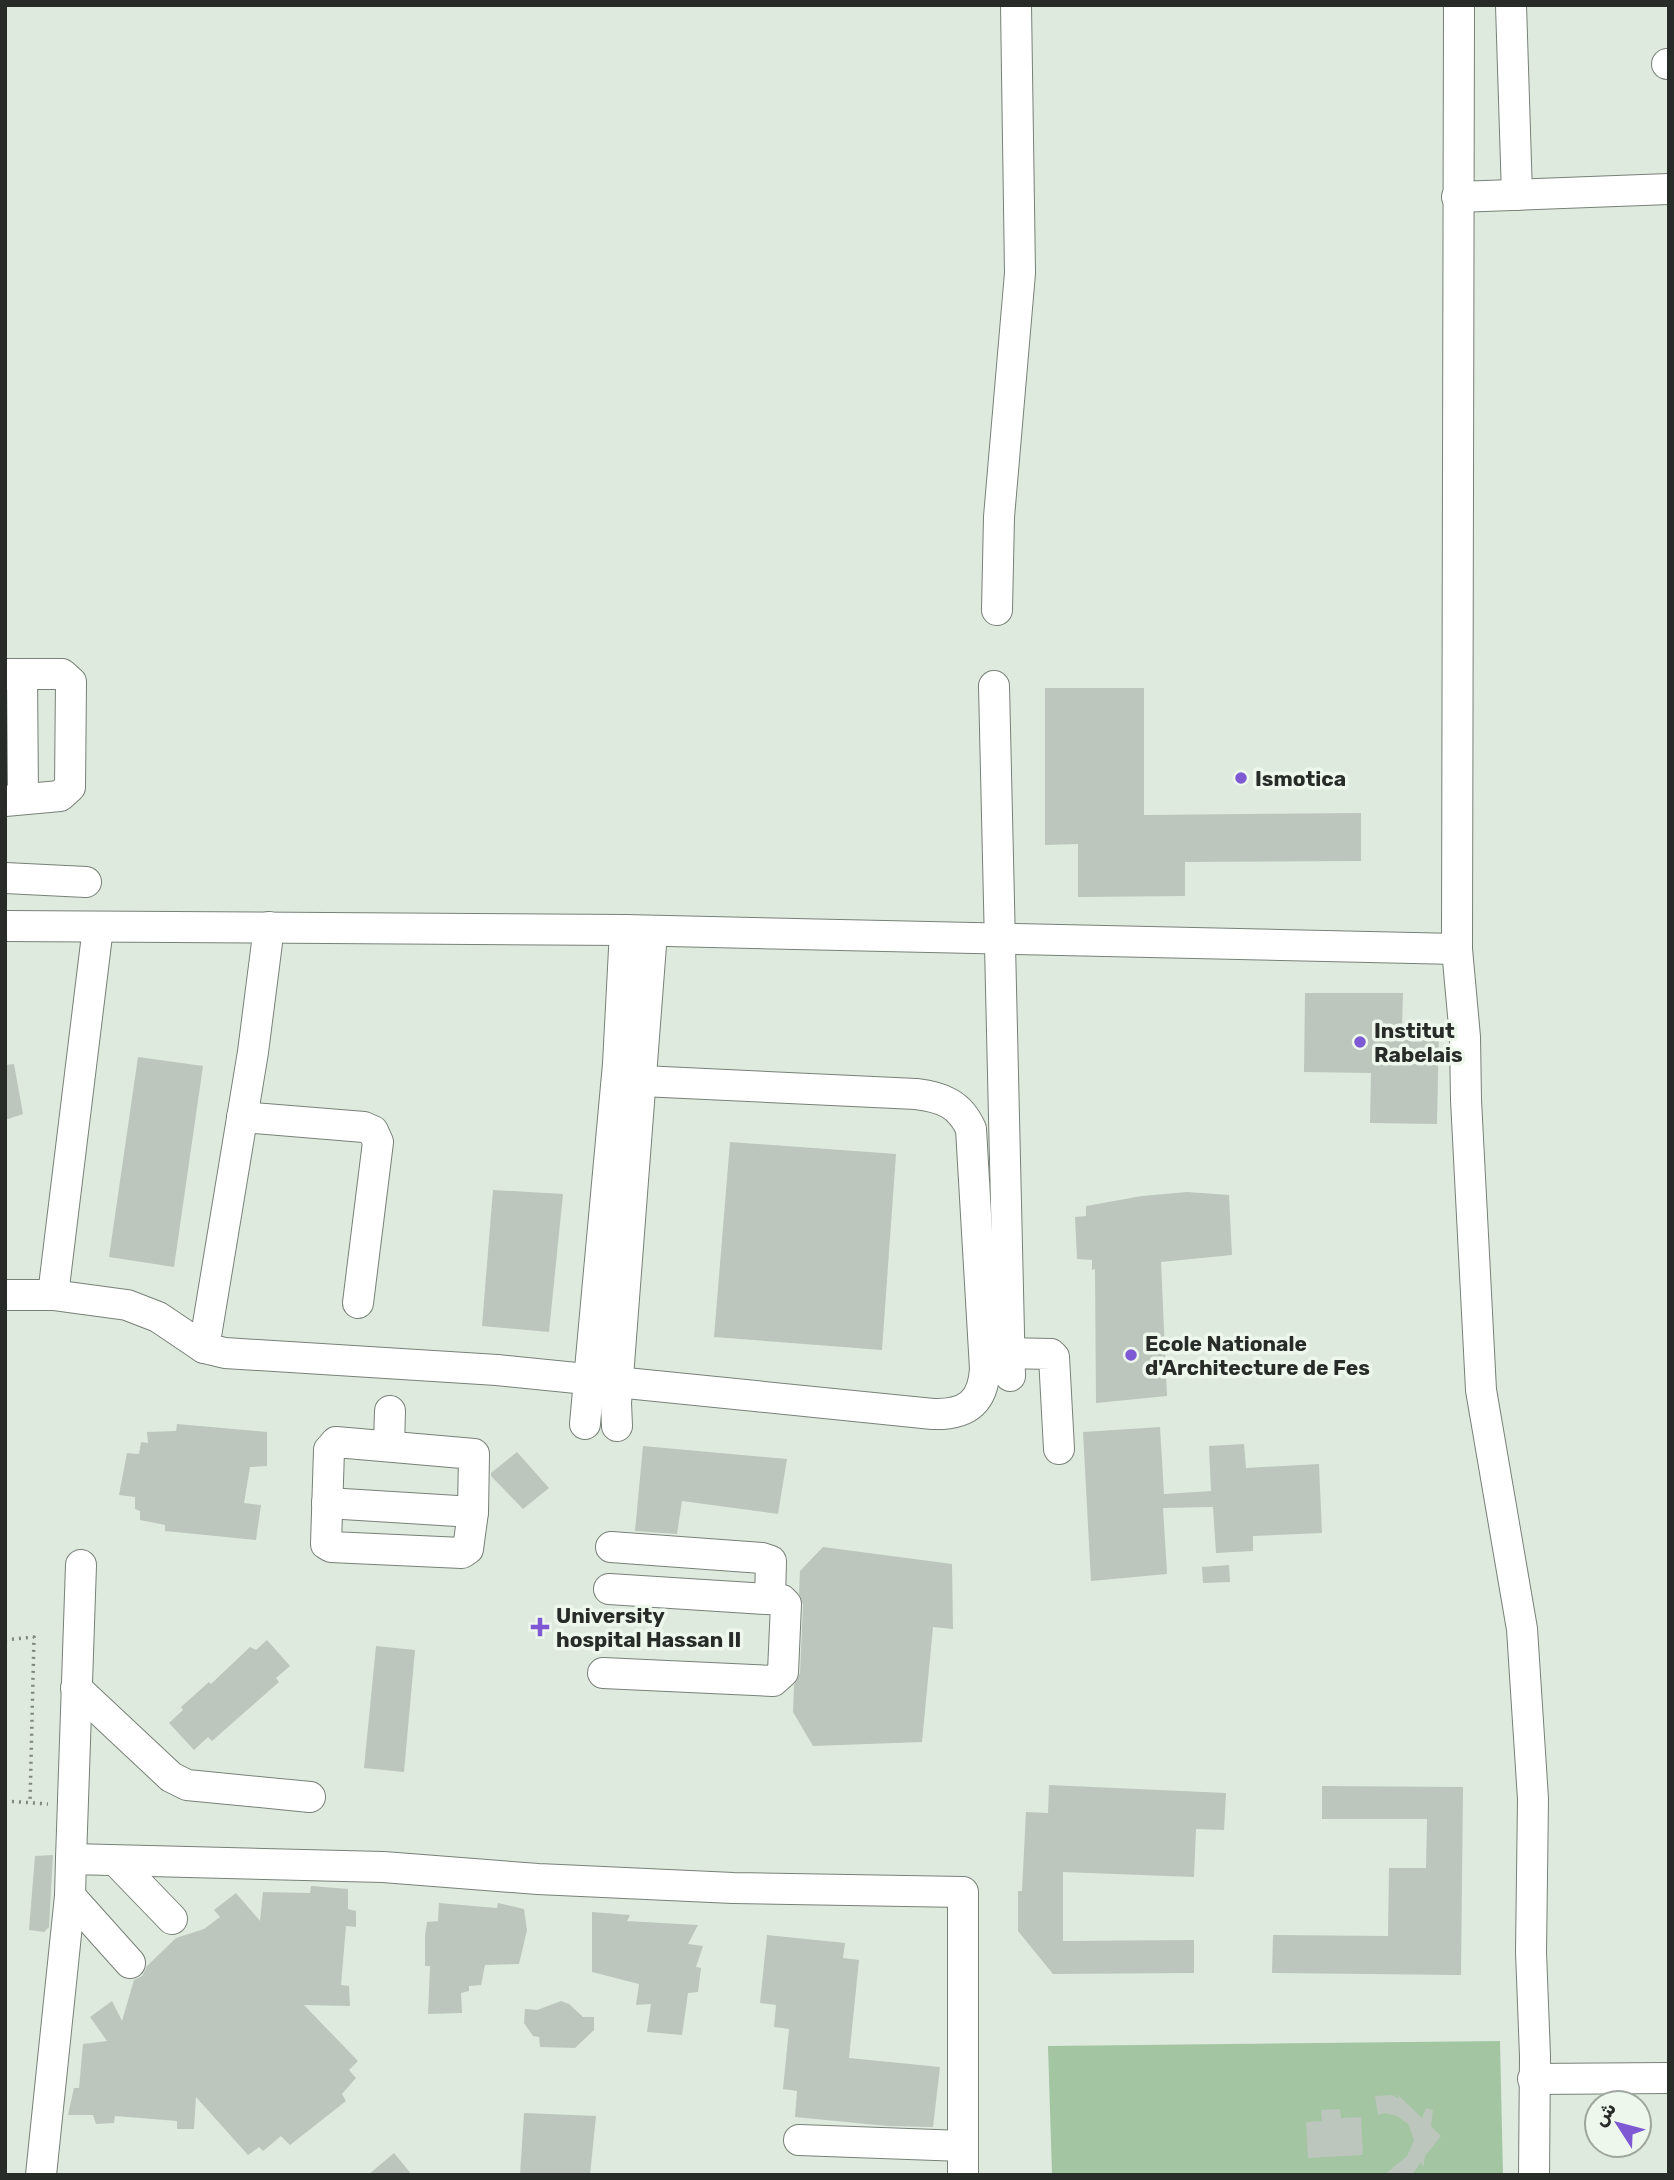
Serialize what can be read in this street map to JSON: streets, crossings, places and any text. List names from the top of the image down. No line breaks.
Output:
{"places":{"other":["Ismotica","Institut Rabelais","Ecole Nationale d'Architecture de Fes"],"health":["University hospital Hassan II"]},"north":"top left"}
